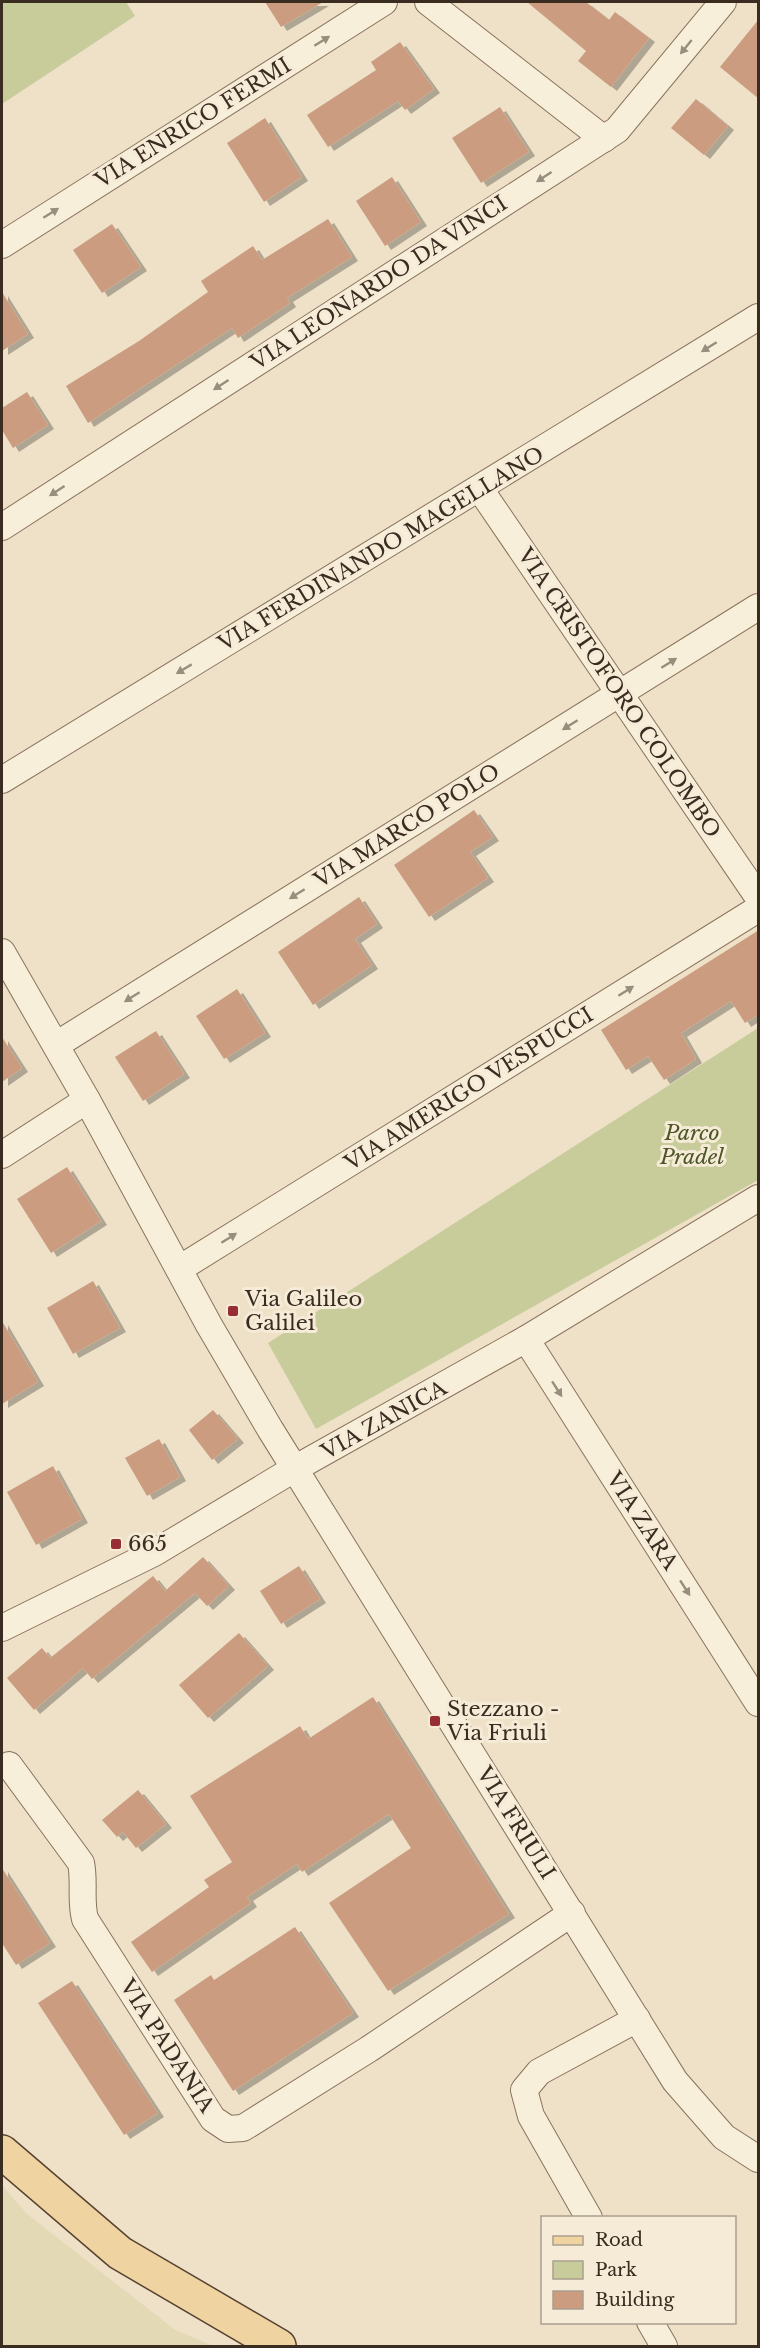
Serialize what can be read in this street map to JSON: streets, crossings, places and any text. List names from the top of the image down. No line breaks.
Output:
{"streets":{"street":["VIA ENRICO FERMI","VIA LEONARDO DA VINCI","VIA FERDINANDO MAGELLANO","VIA CRISTOFORO COLOMBO","VIA MARCO POLO","VIA AMERIGO VESPUCCI","VIA ZANICA","VIA ZARA","VIA FRIULI","VIA PADANIA"]},"crossings":[["VIA FERDINANDO MAGELLANO","VIA CRISTOFORO COLOMBO"],["VIA CRISTOFORO COLOMBO","VIA MARCO POLO"],["VIA ZANICA","VIA ZARA"],["VIA ZANICA","VIA FRIULI"],["VIA FRIULI","VIA PADANIA"]],"one_way":["VIA ENRICO FERMI","VIA LEONARDO DA VINCI","VIA FERDINANDO MAGELLANO","VIA AMERIGO VESPUCCI","VIA ZARA"],"parks":["Parco Pradel"],"places":{"transit":["Via Galileo Galilei","665","Stezzano - Via Friuli"]},"legend":["Road","Park","Building"]}
